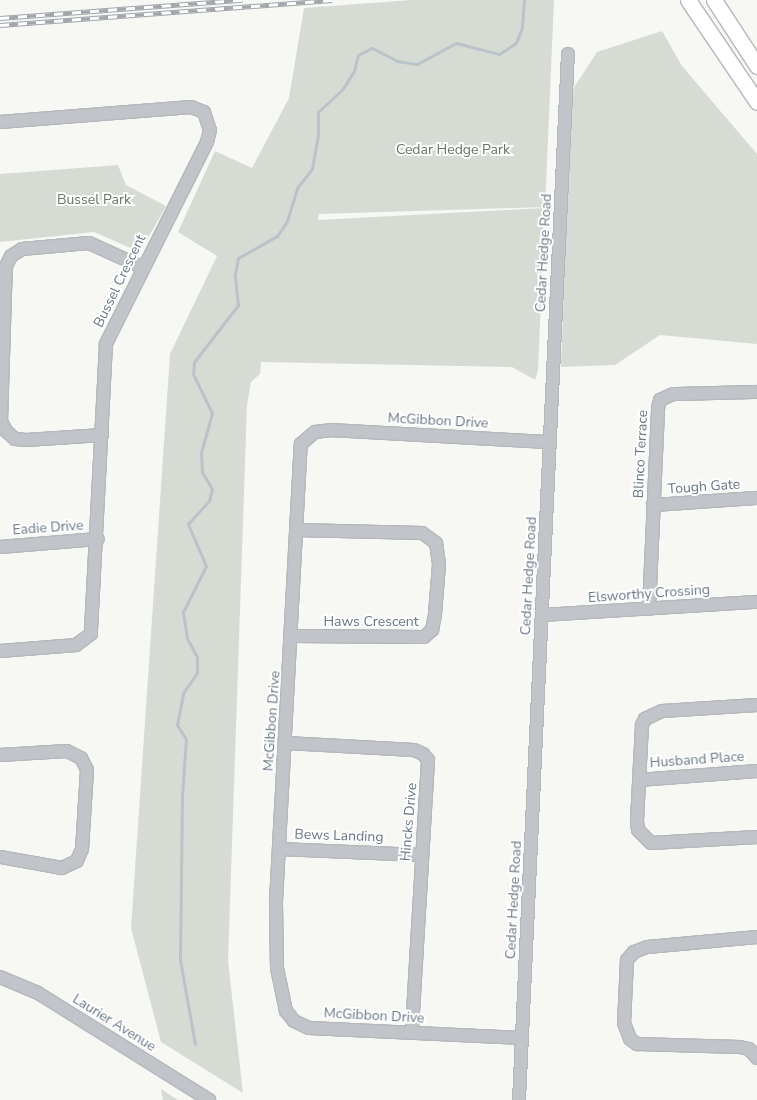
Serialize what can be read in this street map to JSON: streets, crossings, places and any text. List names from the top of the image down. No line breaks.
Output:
{"streets":{"street":["Cedar Hedge Road","Bussel Crescent","McGibbon Drive","Blinco Terrace","Tough Gate","Eadie Drive","Elsworthy Crossing","Haws Crescent","Husband Place","Hincks Drive","Bews Landing","Laurier Avenue"]},"crossings":[["Cedar Hedge Road","McGibbon Drive"],["Cedar Hedge Road","Elsworthy Crossing"],["Bussel Crescent","Eadie Drive"],["McGibbon Drive","Haws Crescent"],["McGibbon Drive","Hincks Drive"],["McGibbon Drive","Bews Landing"],["Blinco Terrace","Tough Gate"],["Blinco Terrace","Elsworthy Crossing"],["Hincks Drive","Bews Landing"]],"parks":["Cedar Hedge Park","Bussel Park"]}
